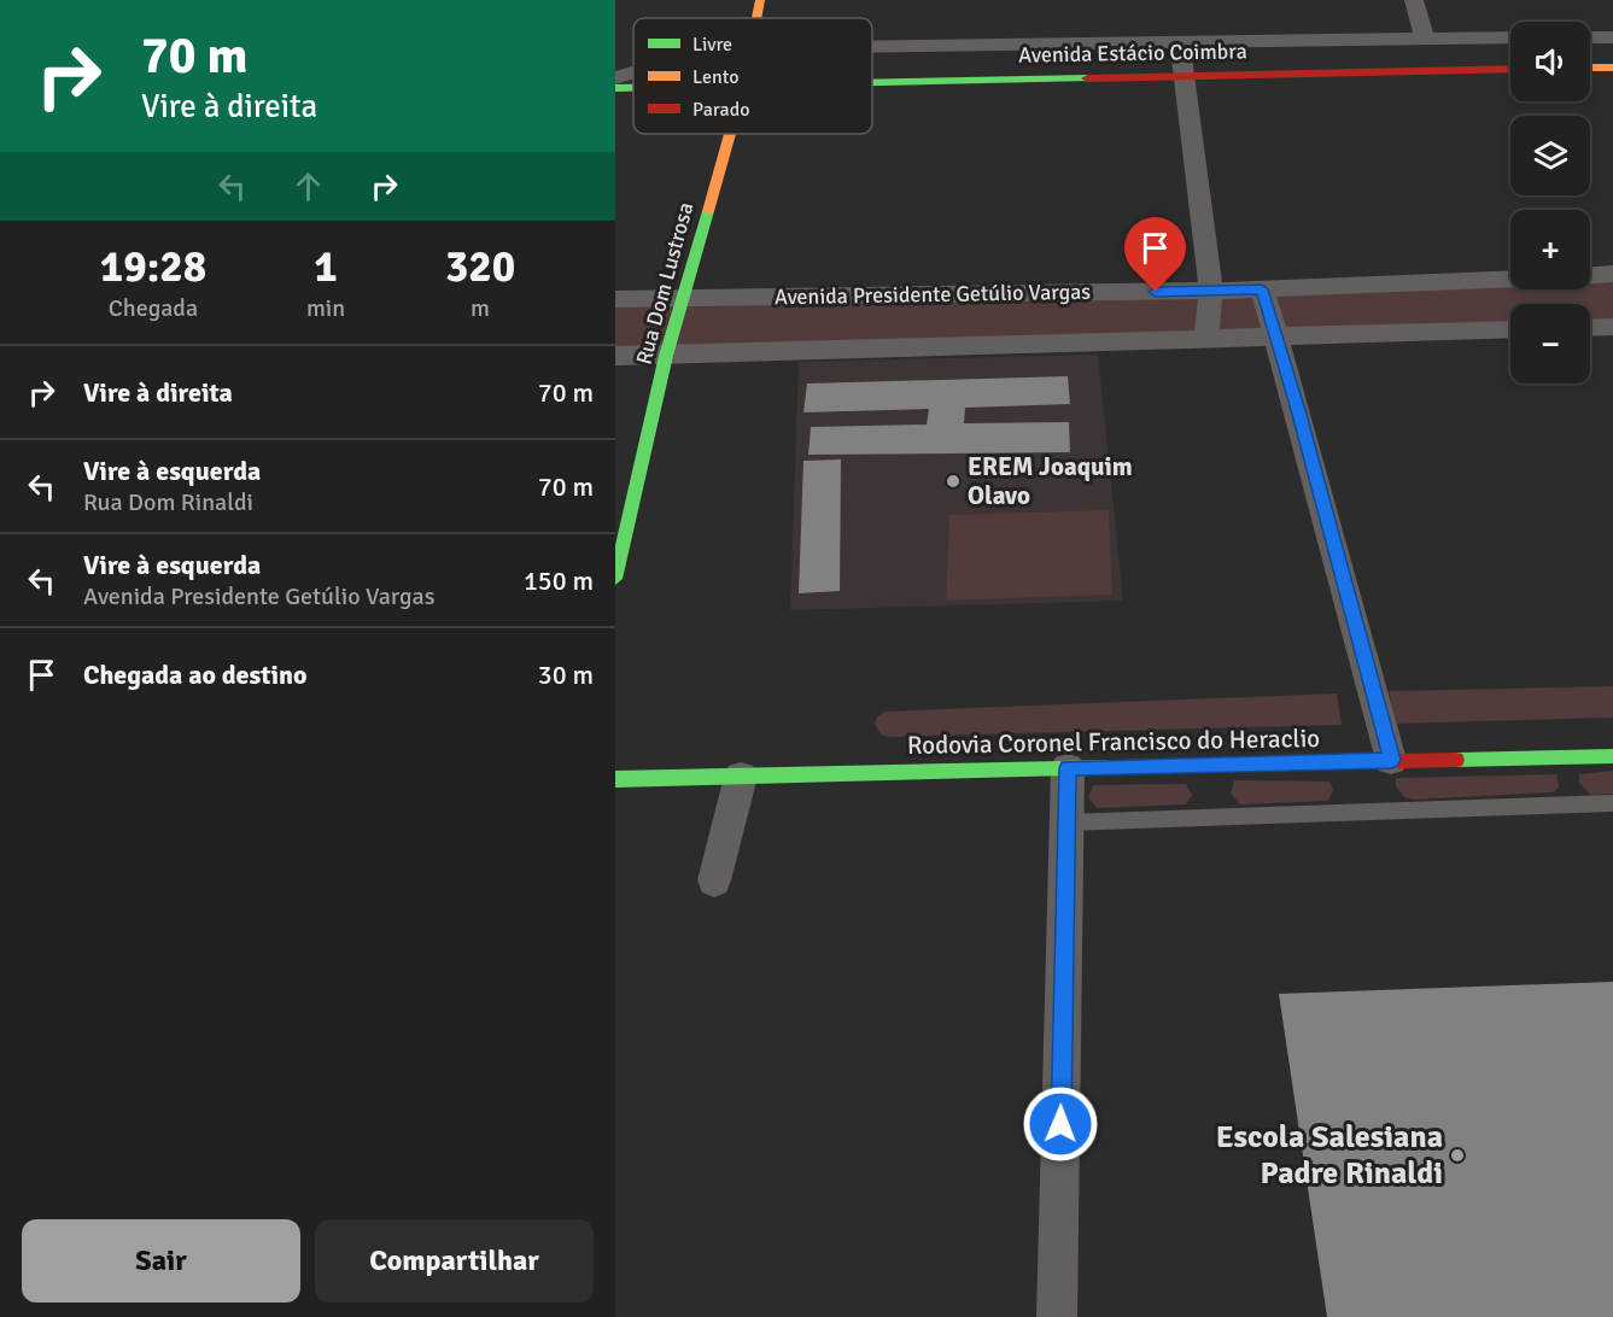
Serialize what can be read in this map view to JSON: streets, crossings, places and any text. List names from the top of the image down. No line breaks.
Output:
{"streets":{"main road":["Avenida Estácio Coimbra","Rua Dom Lustrosa","Rodovia Coronel Francisco do Heraclio"],"street":["Avenida Presidente Getúlio Vargas"]},"crossings":[["Rua Dom Lustrosa","Avenida Presidente Getúlio Vargas"]],"places":["EREM Joaquim Olavo","Escola Salesiana Padre Rinaldi"],"legend":["Livre","Lento","Parado"],"page":{"turn":["70 m","Vire à direita"],"map_buttons":["+","−"],"eta":["19:28","Chegada","1","min","320","m"],"list":[{"name":"Vire à direita","value":"70 m"},{"name":"Vire à esquerda","note":"Rua Dom Rinaldi","value":"70 m"},{"name":"Vire à esquerda","note":"Avenida Presidente Getúlio Vargas","value":"150 m"},{"name":"Chegada ao destino","value":"30 m"}],"buttons":["Sair","Compartilhar"]}}
